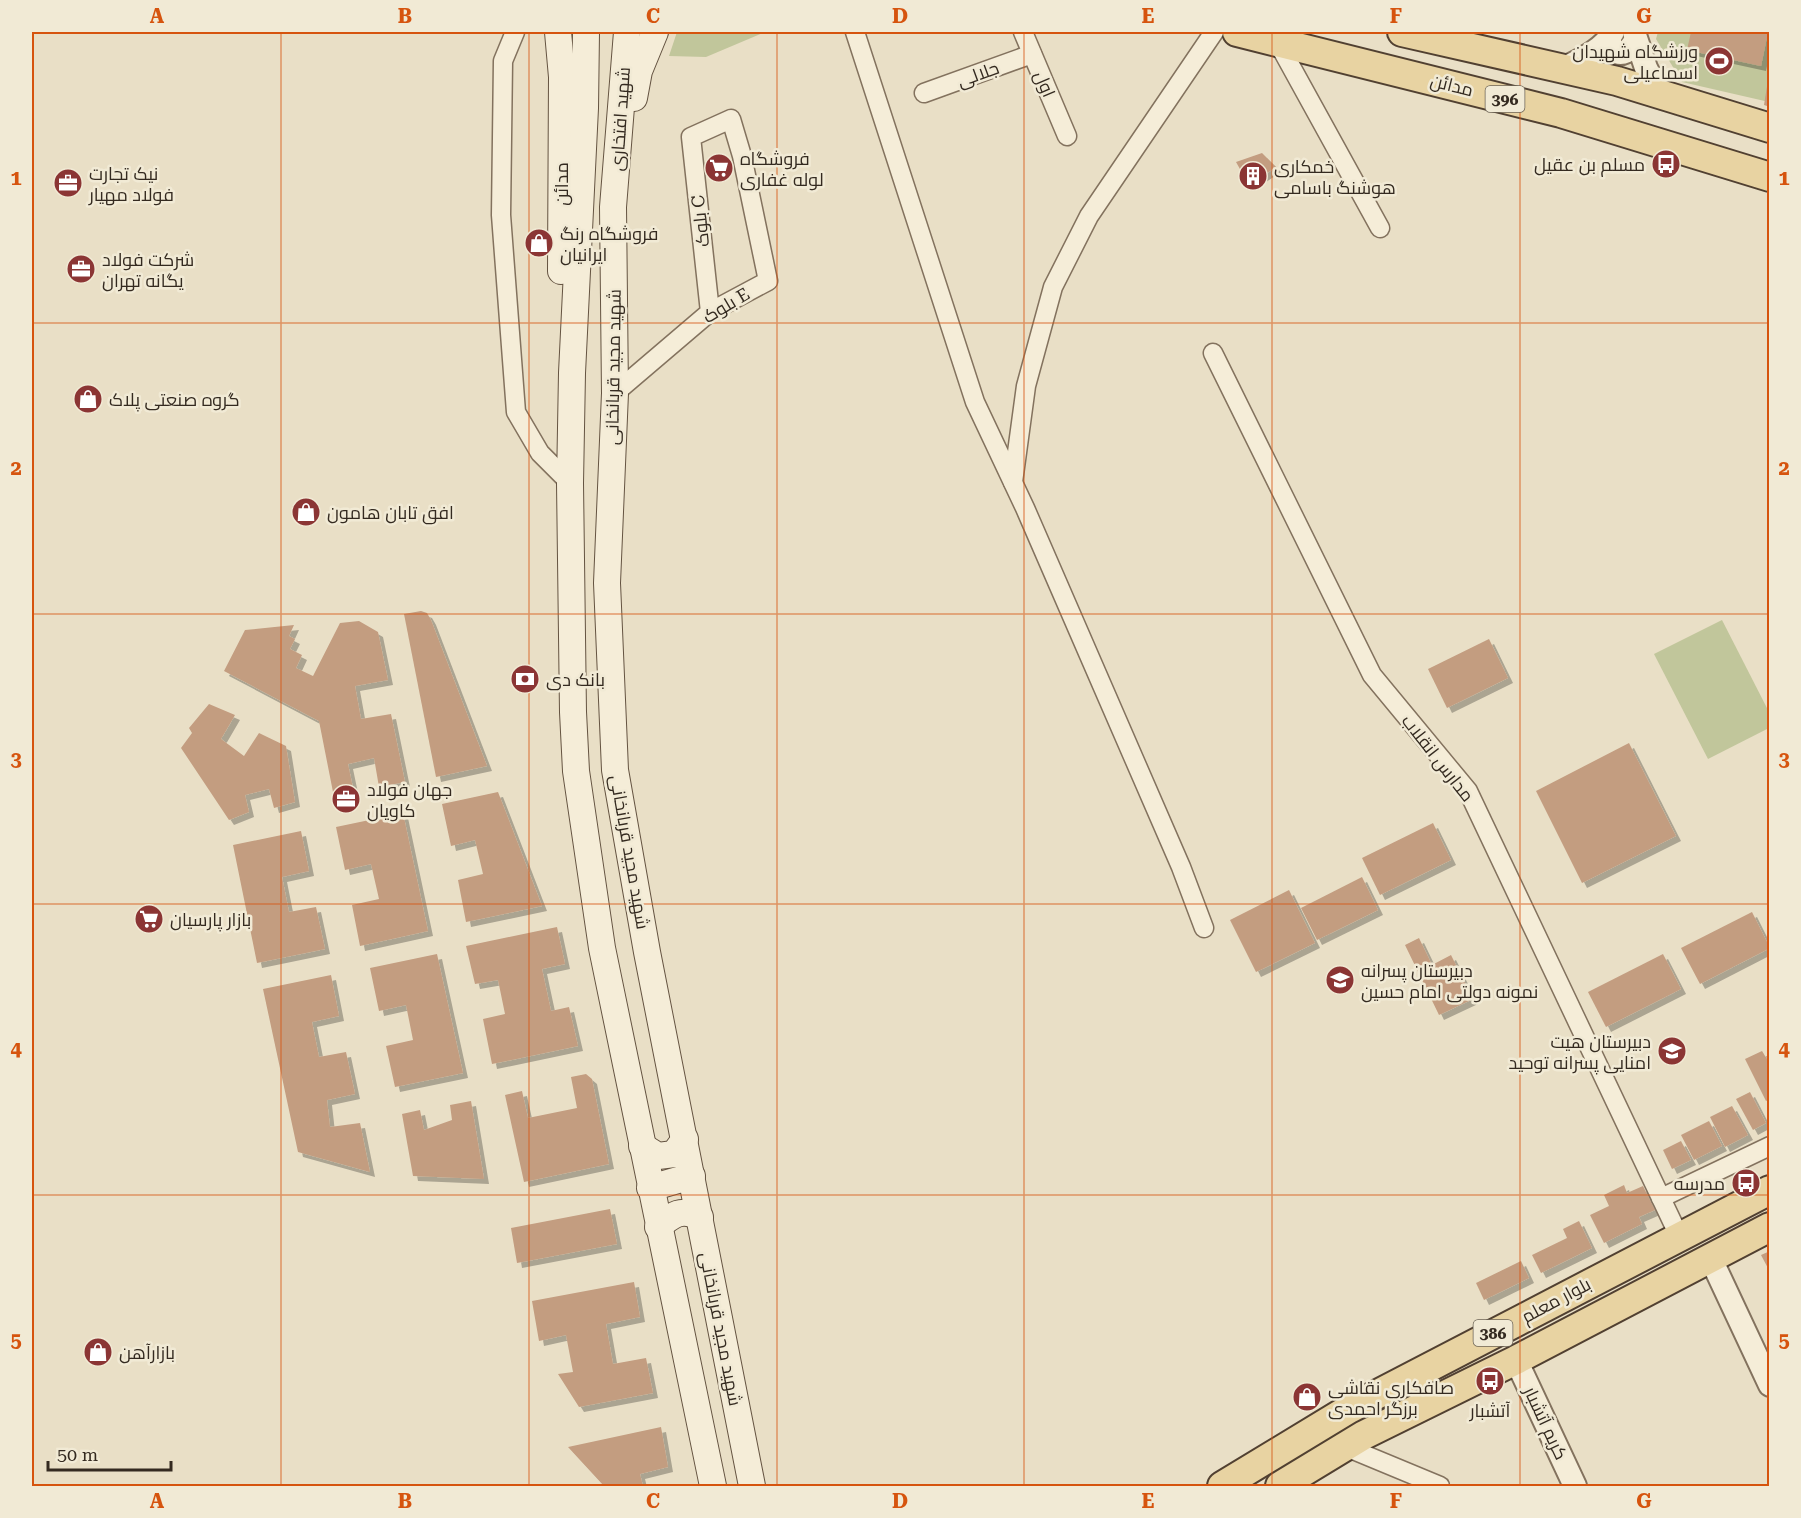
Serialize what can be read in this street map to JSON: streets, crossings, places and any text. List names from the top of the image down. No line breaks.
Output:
{"streets":{"main road":["مدائن","396","شهید افتخاری","شهید مجید قربانخانی","بلوار معلم","386"],"street":["جلالی","اول","بلوک C","بلوک E","مدارس انقلاب","کریم آتشبار"]},"crossings":[["جلالی","اول"],["مدائن","شهید افتخاری"],["شهید افتخاری","شهید مجید قربانخانی"],["بلوک C","بلوک E"],["بلوک E","شهید مجید قربانخانی"],["مدارس انقلاب","بلوار معلم"],["بلوار معلم","کریم آتشبار"]],"places":{"sports":["ورزشگاه شهیدان اسماعیلی"],"bus stop":["مسلم بن عقیل","مدرسه","آتشبار"],"supermarket":["فروشگاه لوله غفاری","بازار پارسیان"],"building":["خمکاری هوشنگ باسامی"],"office":["نیک تجارت فولاد مهیار","شرکت فولاد یگانه تهران","جهان فولاد کاویان"],"shop":["فروشگاه رنگ ایرانیان","گروه صنعتی پلاک","افق تابان هامون","بازارآهن","صافکاری نقاشی برزگر احمدی"],"bank":["بانک دی"],"school or university":["دبیرستان پسرانه نمونه دولتی امام حسین","دبیرستان هیت امنایی پسرانه توحید"]},"scale_bar":"50 m","grid":{"columns":["A","B","C","D","E","F","G"],"rows":["1","2","3","4","5"]}}
